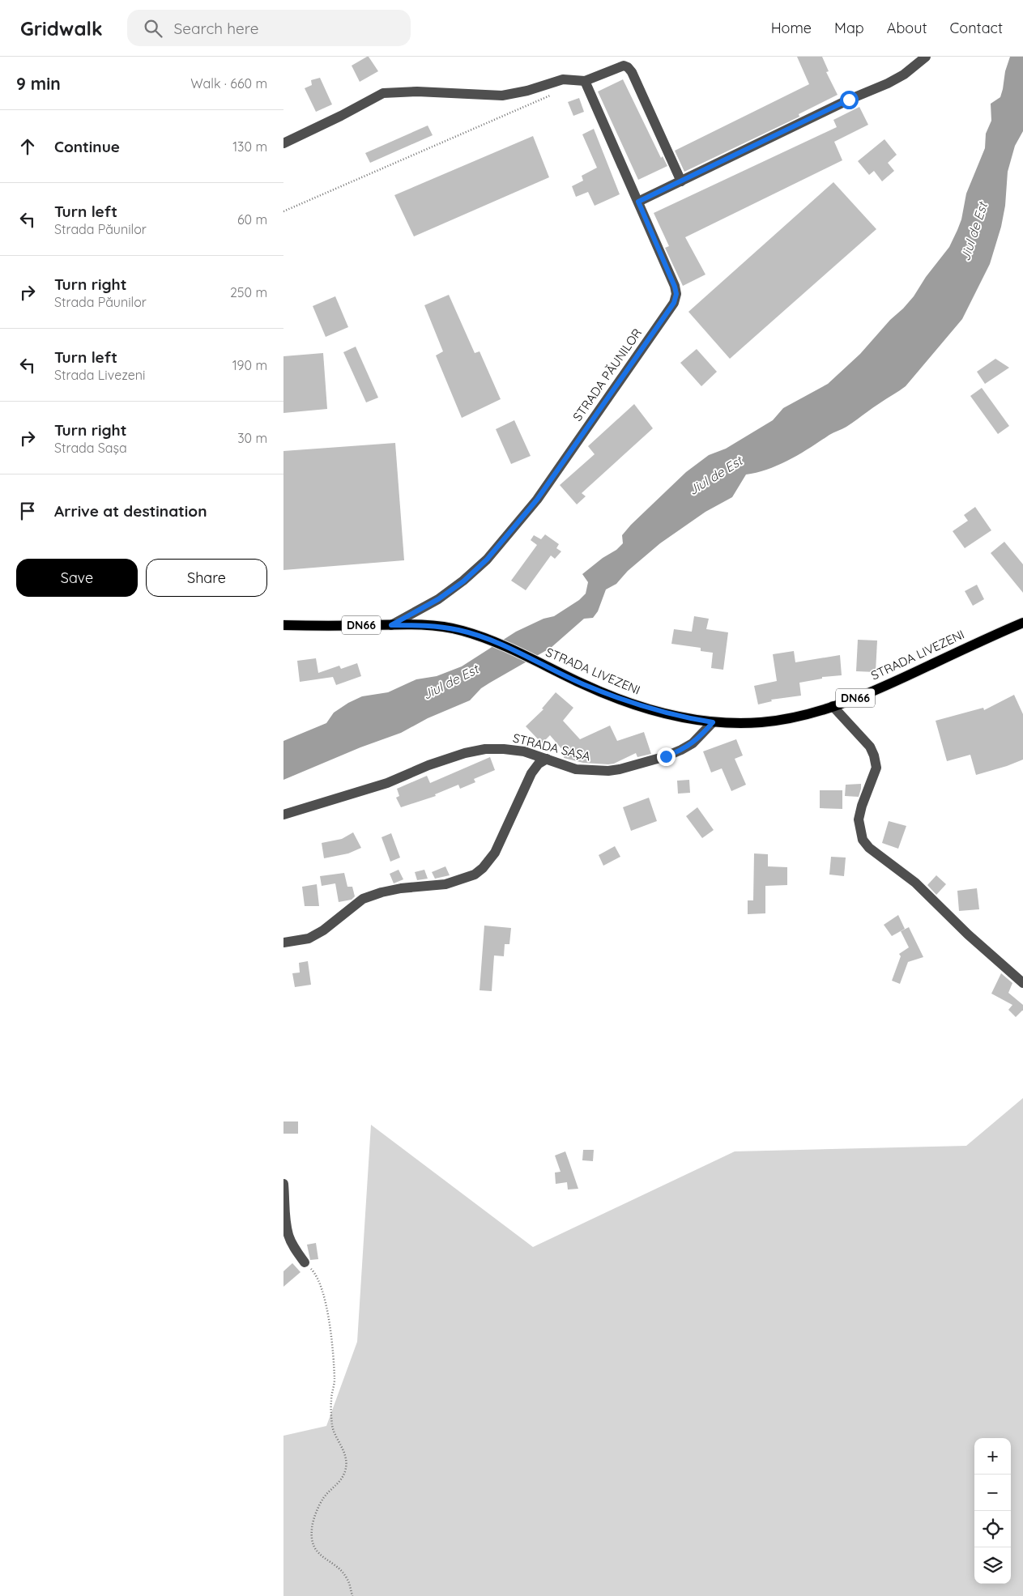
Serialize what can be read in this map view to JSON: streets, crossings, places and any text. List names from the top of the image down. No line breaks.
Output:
{"streets":{"main road":["DN66","STRADA LIVEZENI"],"street":["STRADA PĂUNILOR","STRADA SAŞA"]},"crossings":[["STRADA PĂUNILOR","STRADA LIVEZENI"],["STRADA LIVEZENI","STRADA SAŞA"]],"water":["Jiul de Est"],"page":{"header":"Gridwalk","search":"Search here","nav":["Home","Map","About","Contact"],"heading":["9 min","Walk · 660 m"],"list":[["Continue","130 m"],["Turn left","Strada Păunilor","60 m"],["Turn right","Strada Păunilor","250 m"],["Turn left","Strada Livezeni","190 m"],["Turn right","Strada Saşa","30 m"],"Arrive at destination"],"buttons":["Save","Share"],"map_buttons":["+","−"]}}
